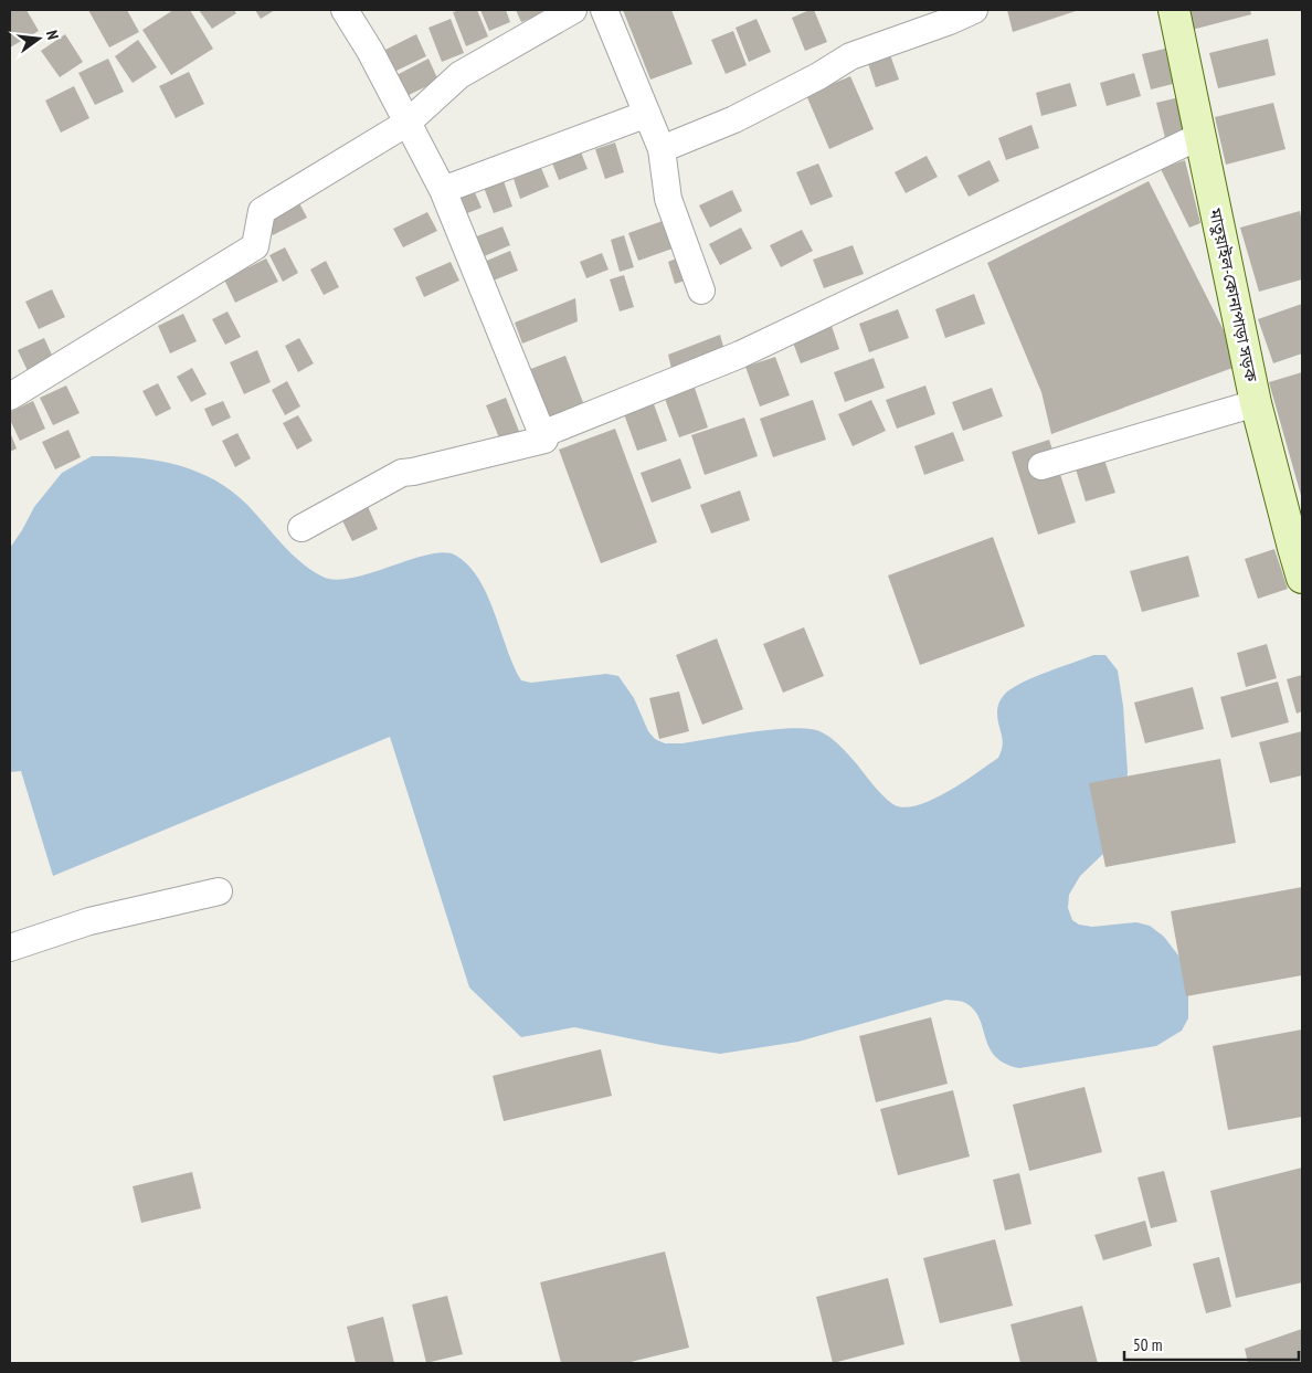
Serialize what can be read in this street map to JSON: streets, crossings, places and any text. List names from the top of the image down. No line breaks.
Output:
{"streets":{"main road":["মাতুয়াইল-কোনাপাড়া সড়ক"]},"scale_bar":"50 m","north":"right"}
